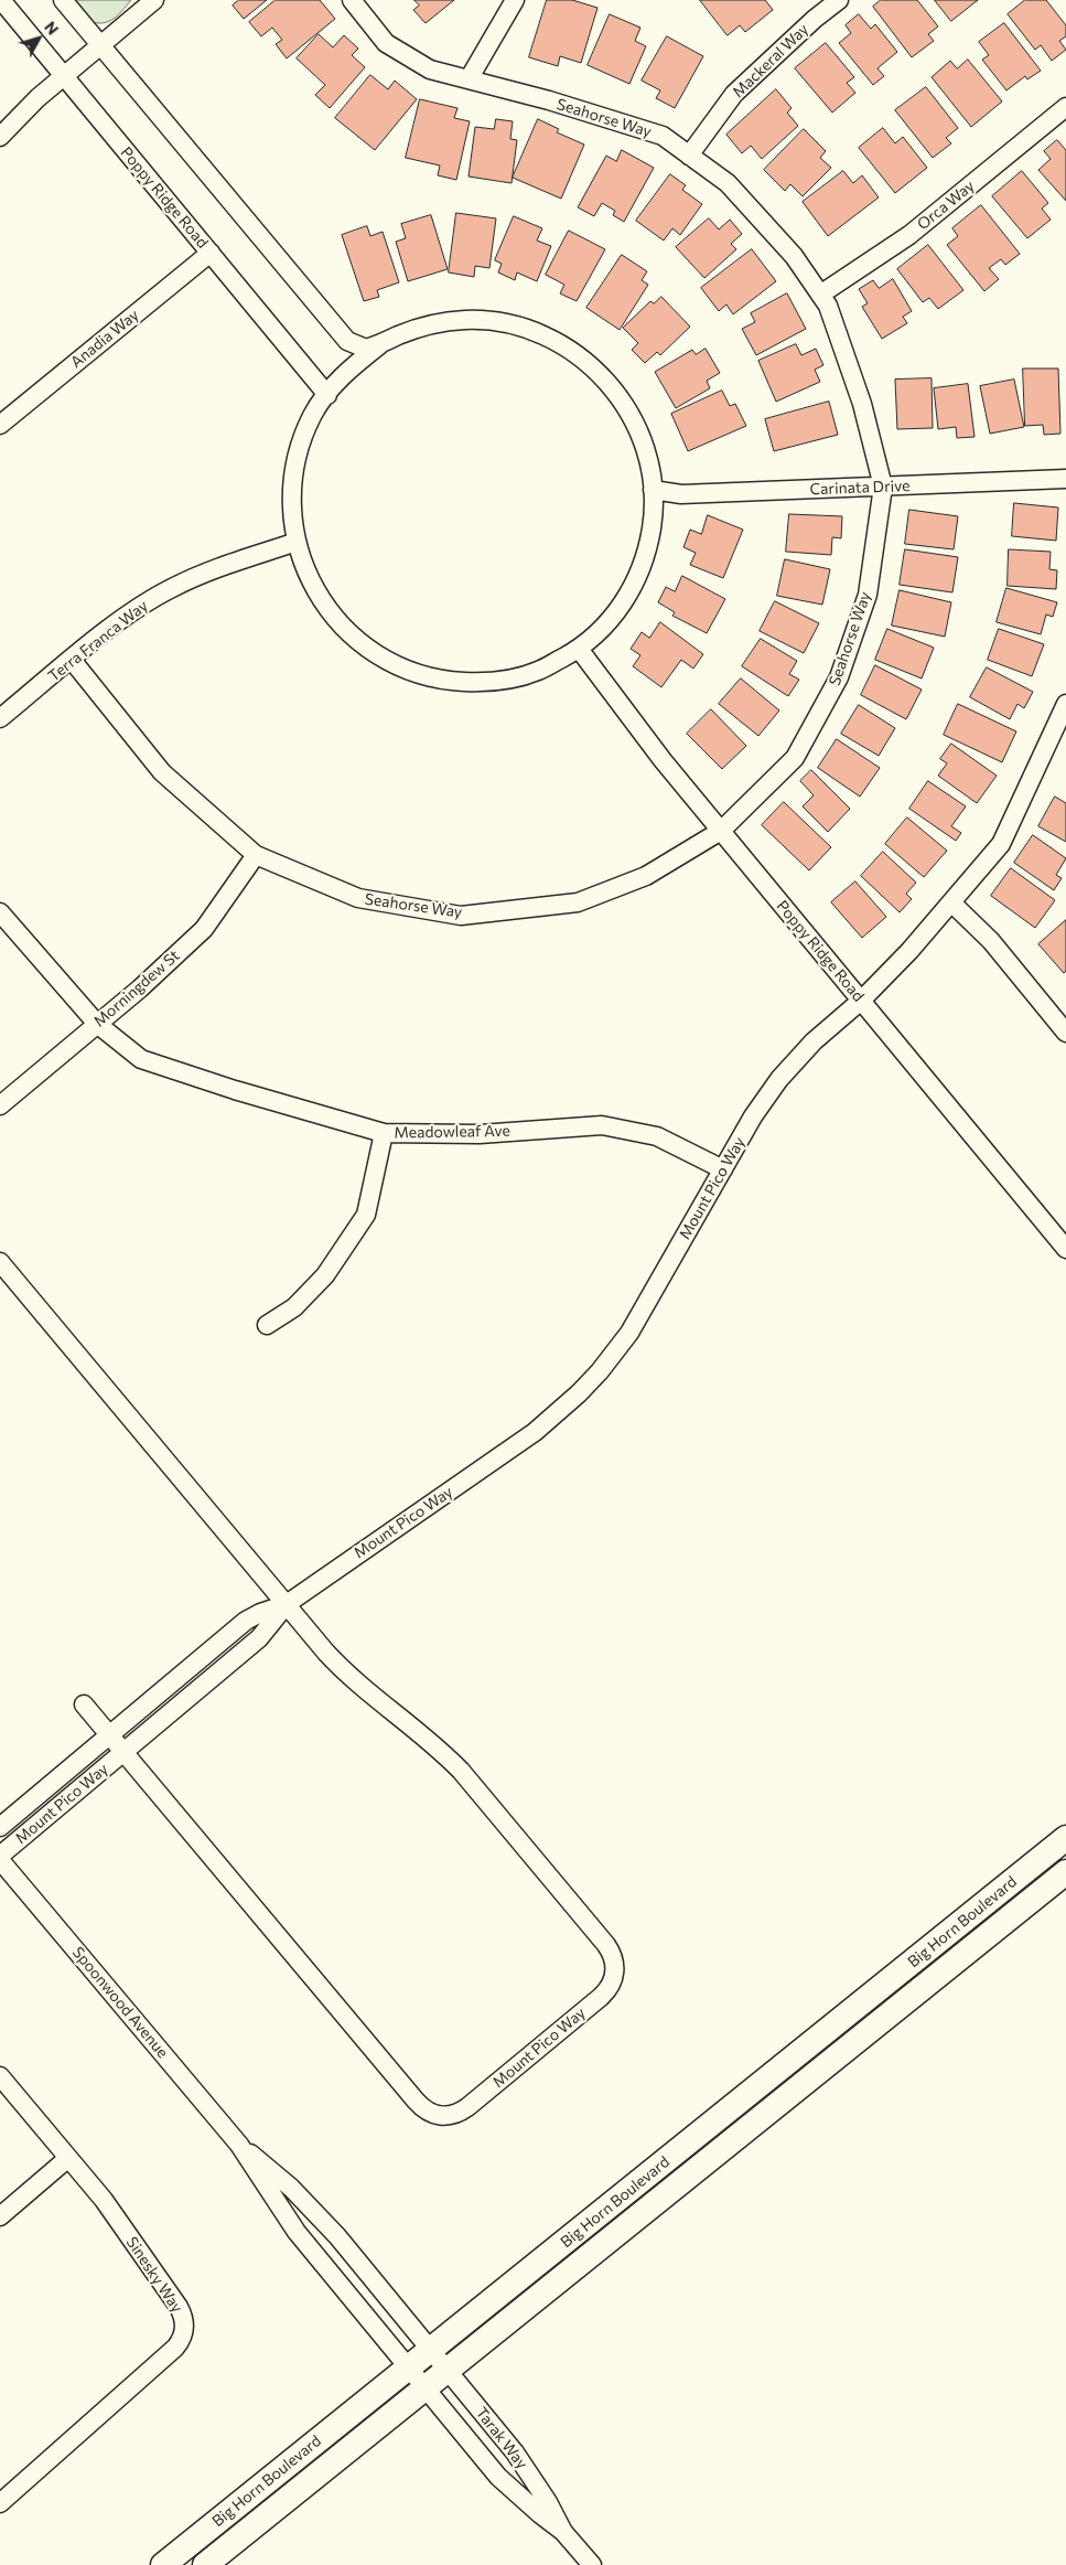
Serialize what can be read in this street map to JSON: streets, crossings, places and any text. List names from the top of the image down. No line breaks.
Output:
{"streets":{"main road":["Big Horn Boulevard"],"street":["Mackeral Way","Seahorse Way","Poppy Ridge Road","Orca Way","Anadia Way","Carinata Drive","Terra Franca Way","Morningdew St","Meadowleaf Ave","Mount Pico Way","Spoonwood Avenue","Sinesky Way","Tarak Way"]},"crossings":[["Mackeral Way","Seahorse Way"],["Seahorse Way","Poppy Ridge Road"],["Seahorse Way","Orca Way"],["Seahorse Way","Carinata Drive"],["Seahorse Way","Terra Franca Way"],["Seahorse Way","Morningdew St"],["Poppy Ridge Road","Anadia Way"],["Poppy Ridge Road","Mount Pico Way"],["Morningdew St","Meadowleaf Ave"],["Meadowleaf Ave","Mount Pico Way"],["Mount Pico Way","Spoonwood Avenue"],["Big Horn Boulevard","Spoonwood Avenue"],["Big Horn Boulevard","Tarak Way"],["Spoonwood Avenue","Tarak Way"]],"north":"top right"}
